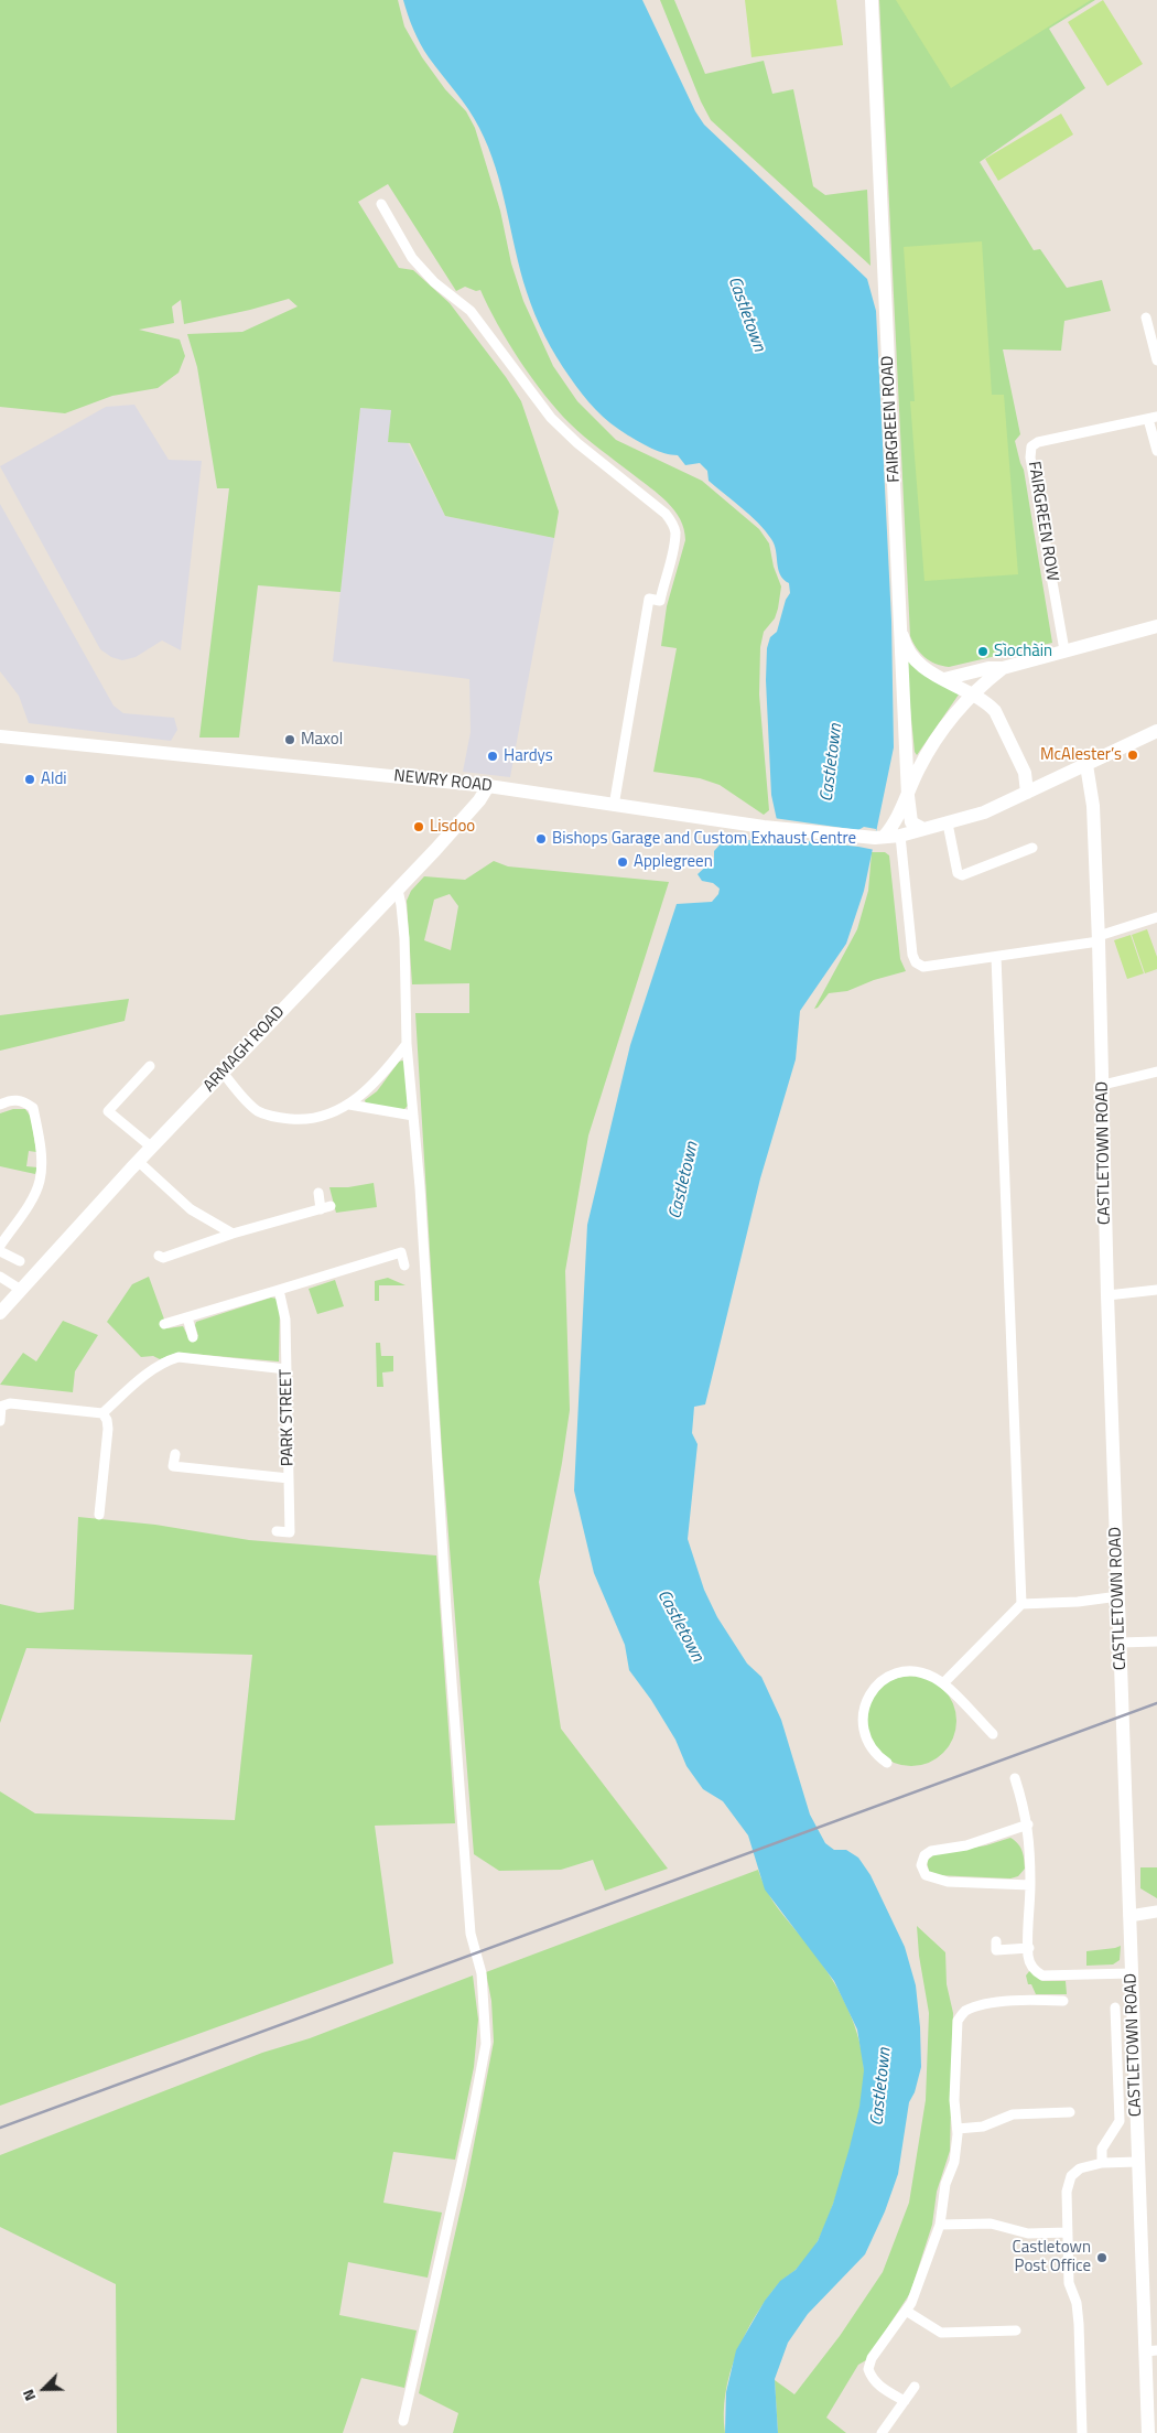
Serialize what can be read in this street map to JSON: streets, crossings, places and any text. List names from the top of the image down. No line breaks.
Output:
{"streets":{"main road":["FAIRGREEN ROAD","NEWRY ROAD","ARMAGH ROAD","CASTLETOWN ROAD"],"street":["FAIRGREEN ROW","PARK STREET"]},"crossings":[["FAIRGREEN ROAD","NEWRY ROAD"],["NEWRY ROAD","ARMAGH ROAD"],["NEWRY ROAD","CASTLETOWN ROAD"]],"water":["Castletown"],"places":["Sìochàin","Maxol","McAlester’s","Hardys","Aldi","Lisdoo","Bishops Garage and Custom Exhaust Centre","Applegreen","Castletown Post Office"],"north":"bottom left"}
